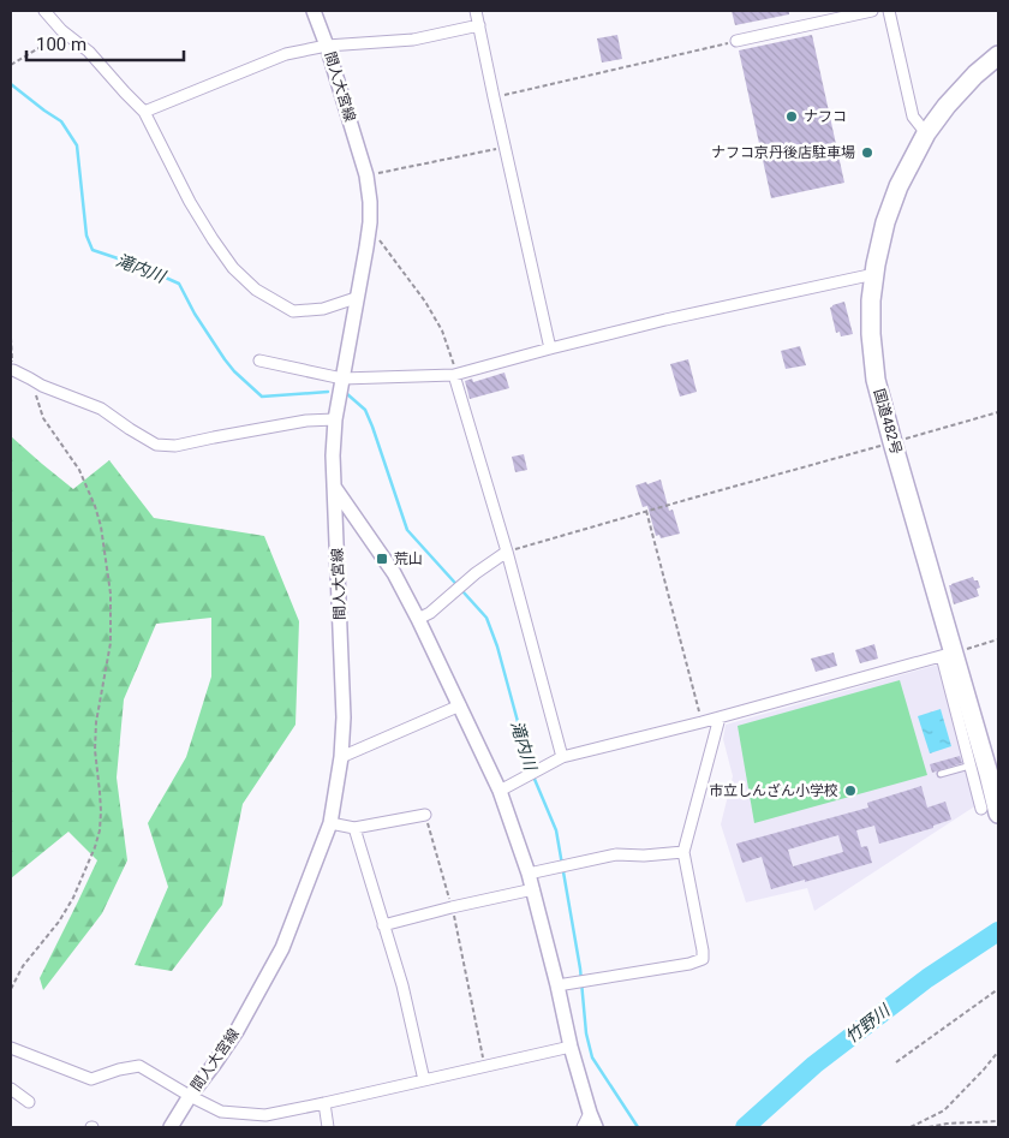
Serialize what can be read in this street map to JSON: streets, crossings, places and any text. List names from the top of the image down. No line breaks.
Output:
{"streets":{"highway":["国道482号"],"main road":["間人大宮線"]},"water":["滝内川","竹野川"],"places":{"other":["ナフコ","ナフコ京丹後店駐車場","市立しんざん小学校"],"transit":["荒山"]},"scale_bar":"100 m"}
